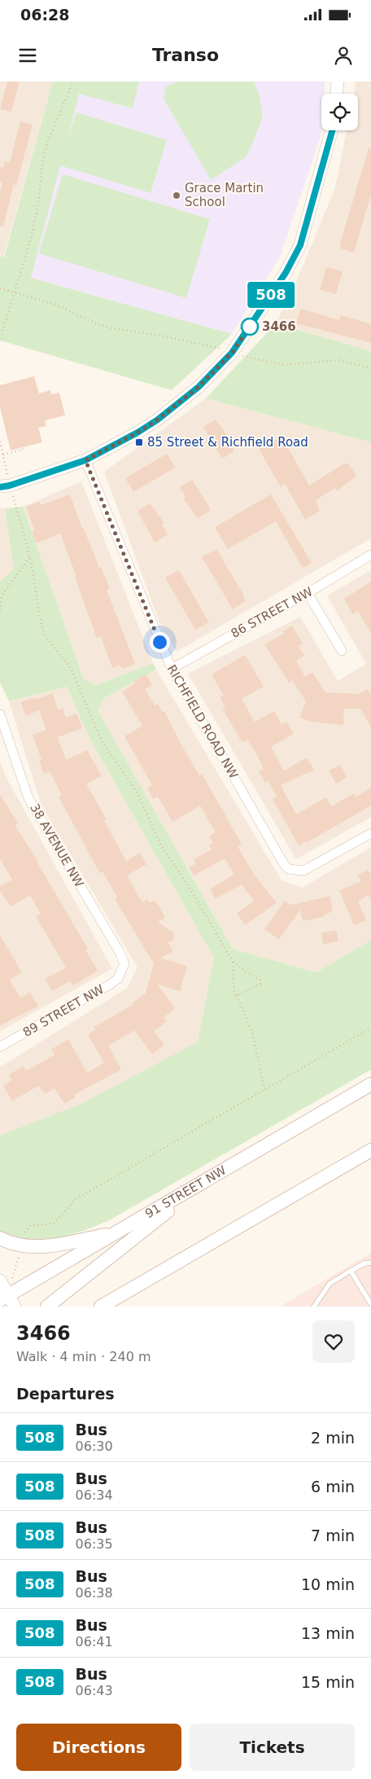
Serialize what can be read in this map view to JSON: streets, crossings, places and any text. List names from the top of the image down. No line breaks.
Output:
{"streets":{"main road":["91 STREET NW"],"street":["86 STREET NW","RICHFIELD ROAD NW","38 AVENUE NW","89 STREET NW"]},"crossings":[["86 STREET NW","RICHFIELD ROAD NW"],["38 AVENUE NW","89 STREET NW"]],"places":{"other":["Grace Martin School","3466"],"transit":["85 Street & Richfield Road"]},"lines":["bus line 508"],"page":{"status":"06:28","header":"Transo","on_map":"508","heading":[["3466","Walk · 4 min · 240 m"],"Departures"],"list":[{"mark":"508","name":"Bus","note":"06:30","value":"2 min"},{"mark":"508","name":"Bus","note":"06:34","value":"6 min"},{"mark":"508","name":"Bus","note":"06:35","value":"7 min"},{"mark":"508","name":"Bus","note":"06:38","value":"10 min"},{"mark":"508","name":"Bus","note":"06:41","value":"13 min"},{"mark":"508","name":"Bus","note":"06:43","value":"15 min"}],"buttons":["Directions","Tickets"]}}
